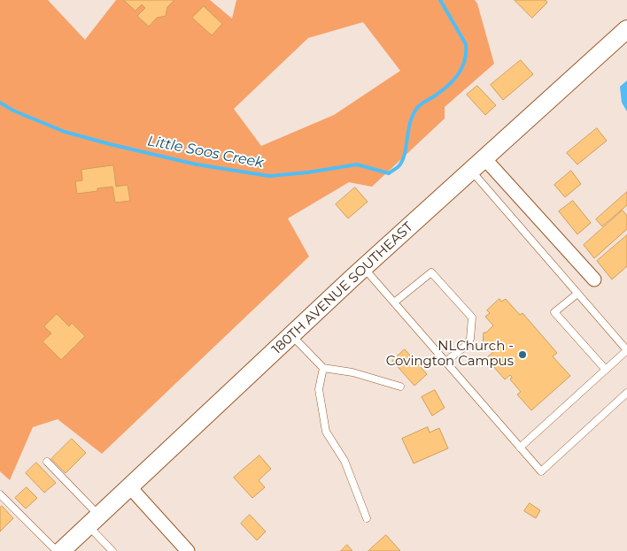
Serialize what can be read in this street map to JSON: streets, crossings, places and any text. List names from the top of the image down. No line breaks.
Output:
{"streets":{"street":["180TH AVENUE SOUTHEAST"]},"water":["Little Soos Creek"],"places":["NLChurch - Covington Campus"]}
